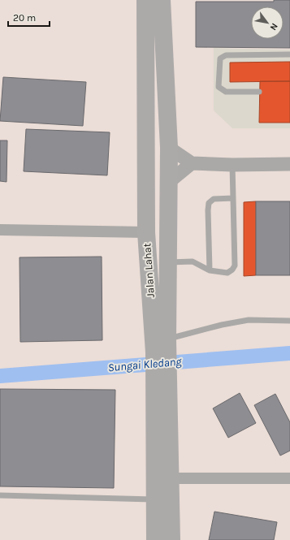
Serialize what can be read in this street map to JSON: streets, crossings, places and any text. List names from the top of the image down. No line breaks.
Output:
{"streets":{"main road":["Jalan Lahat"]},"water":["Sungai Kledang"],"scale_bar":"20 m","north":"bottom right"}
